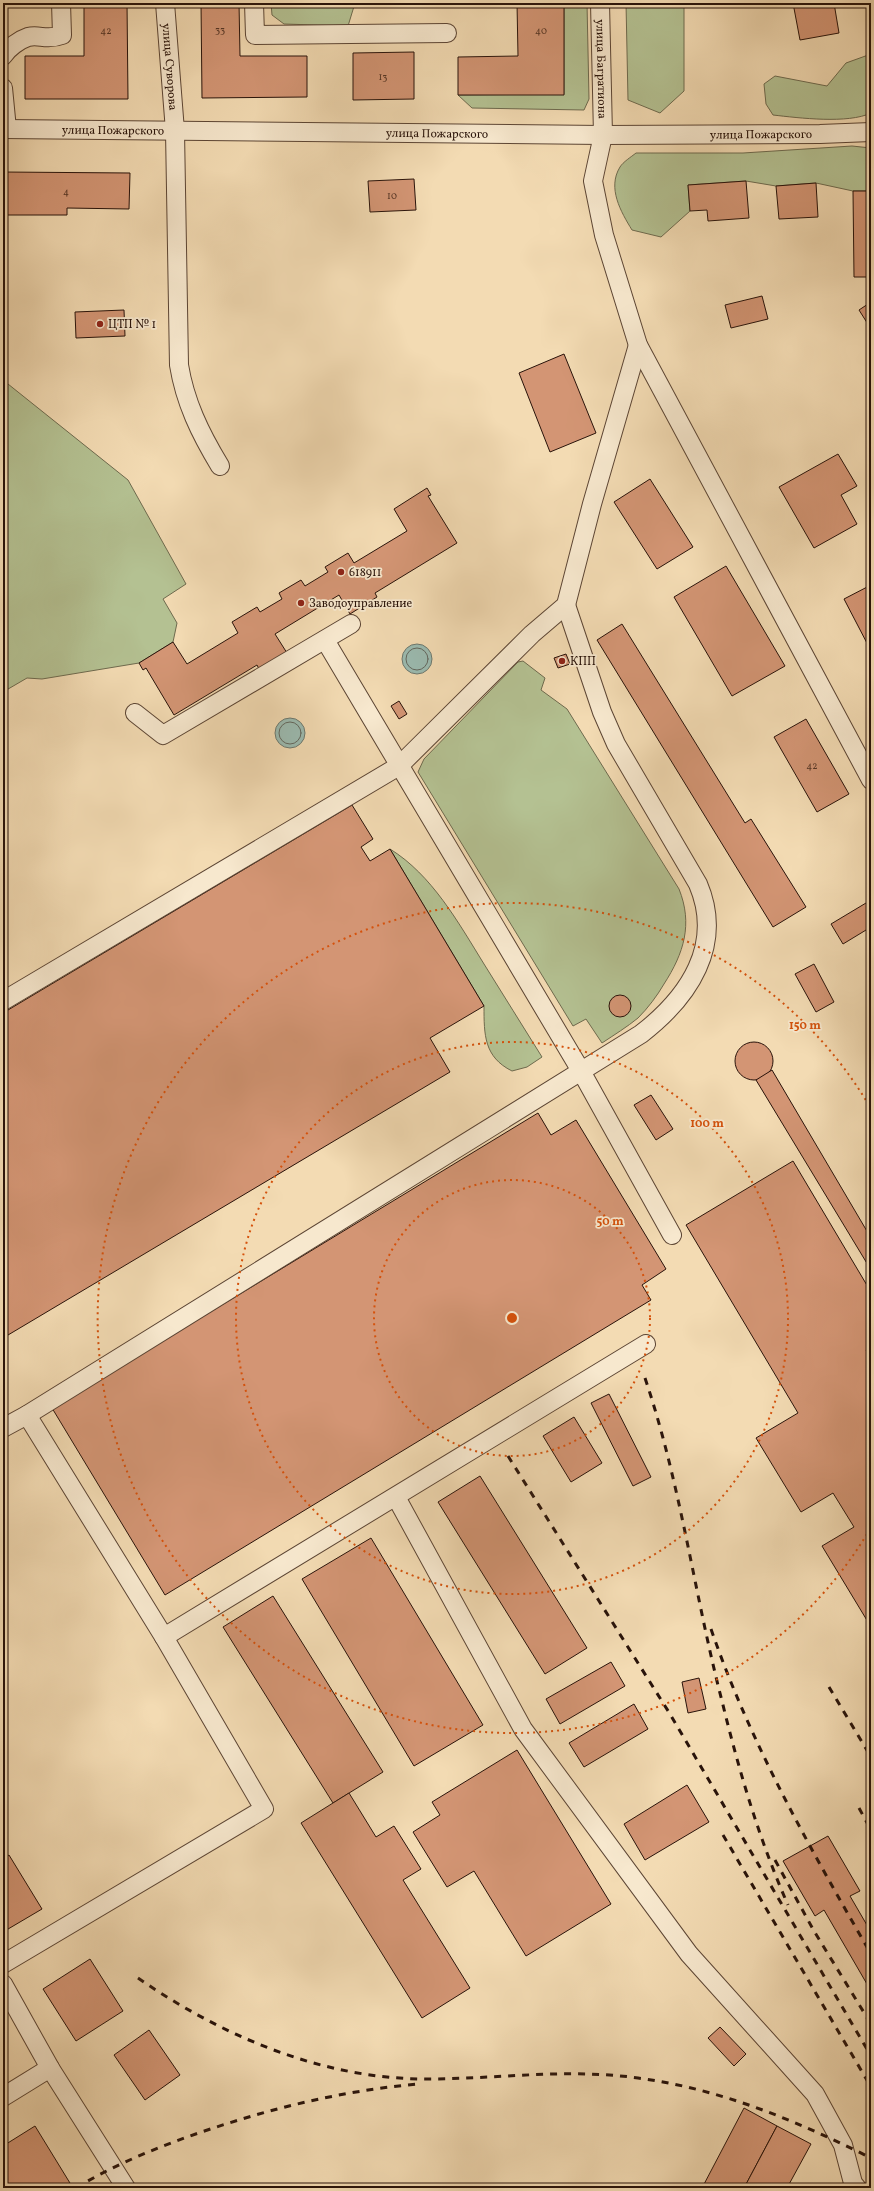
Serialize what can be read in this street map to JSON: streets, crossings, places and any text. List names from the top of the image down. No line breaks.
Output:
{"streets":{"street":["улица Суворова","улица Багратиона","улица Пожарского"]},"crossings":[["улица Суворова","улица Пожарского"],["улица Багратиона","улица Пожарского"]],"places":["ЦТП № 1","618911","Заводоуправление","КПП"],"house_numbers":["33","42","40","13","4","10","42"],"rings":["150 m","100 m","50 m"]}
